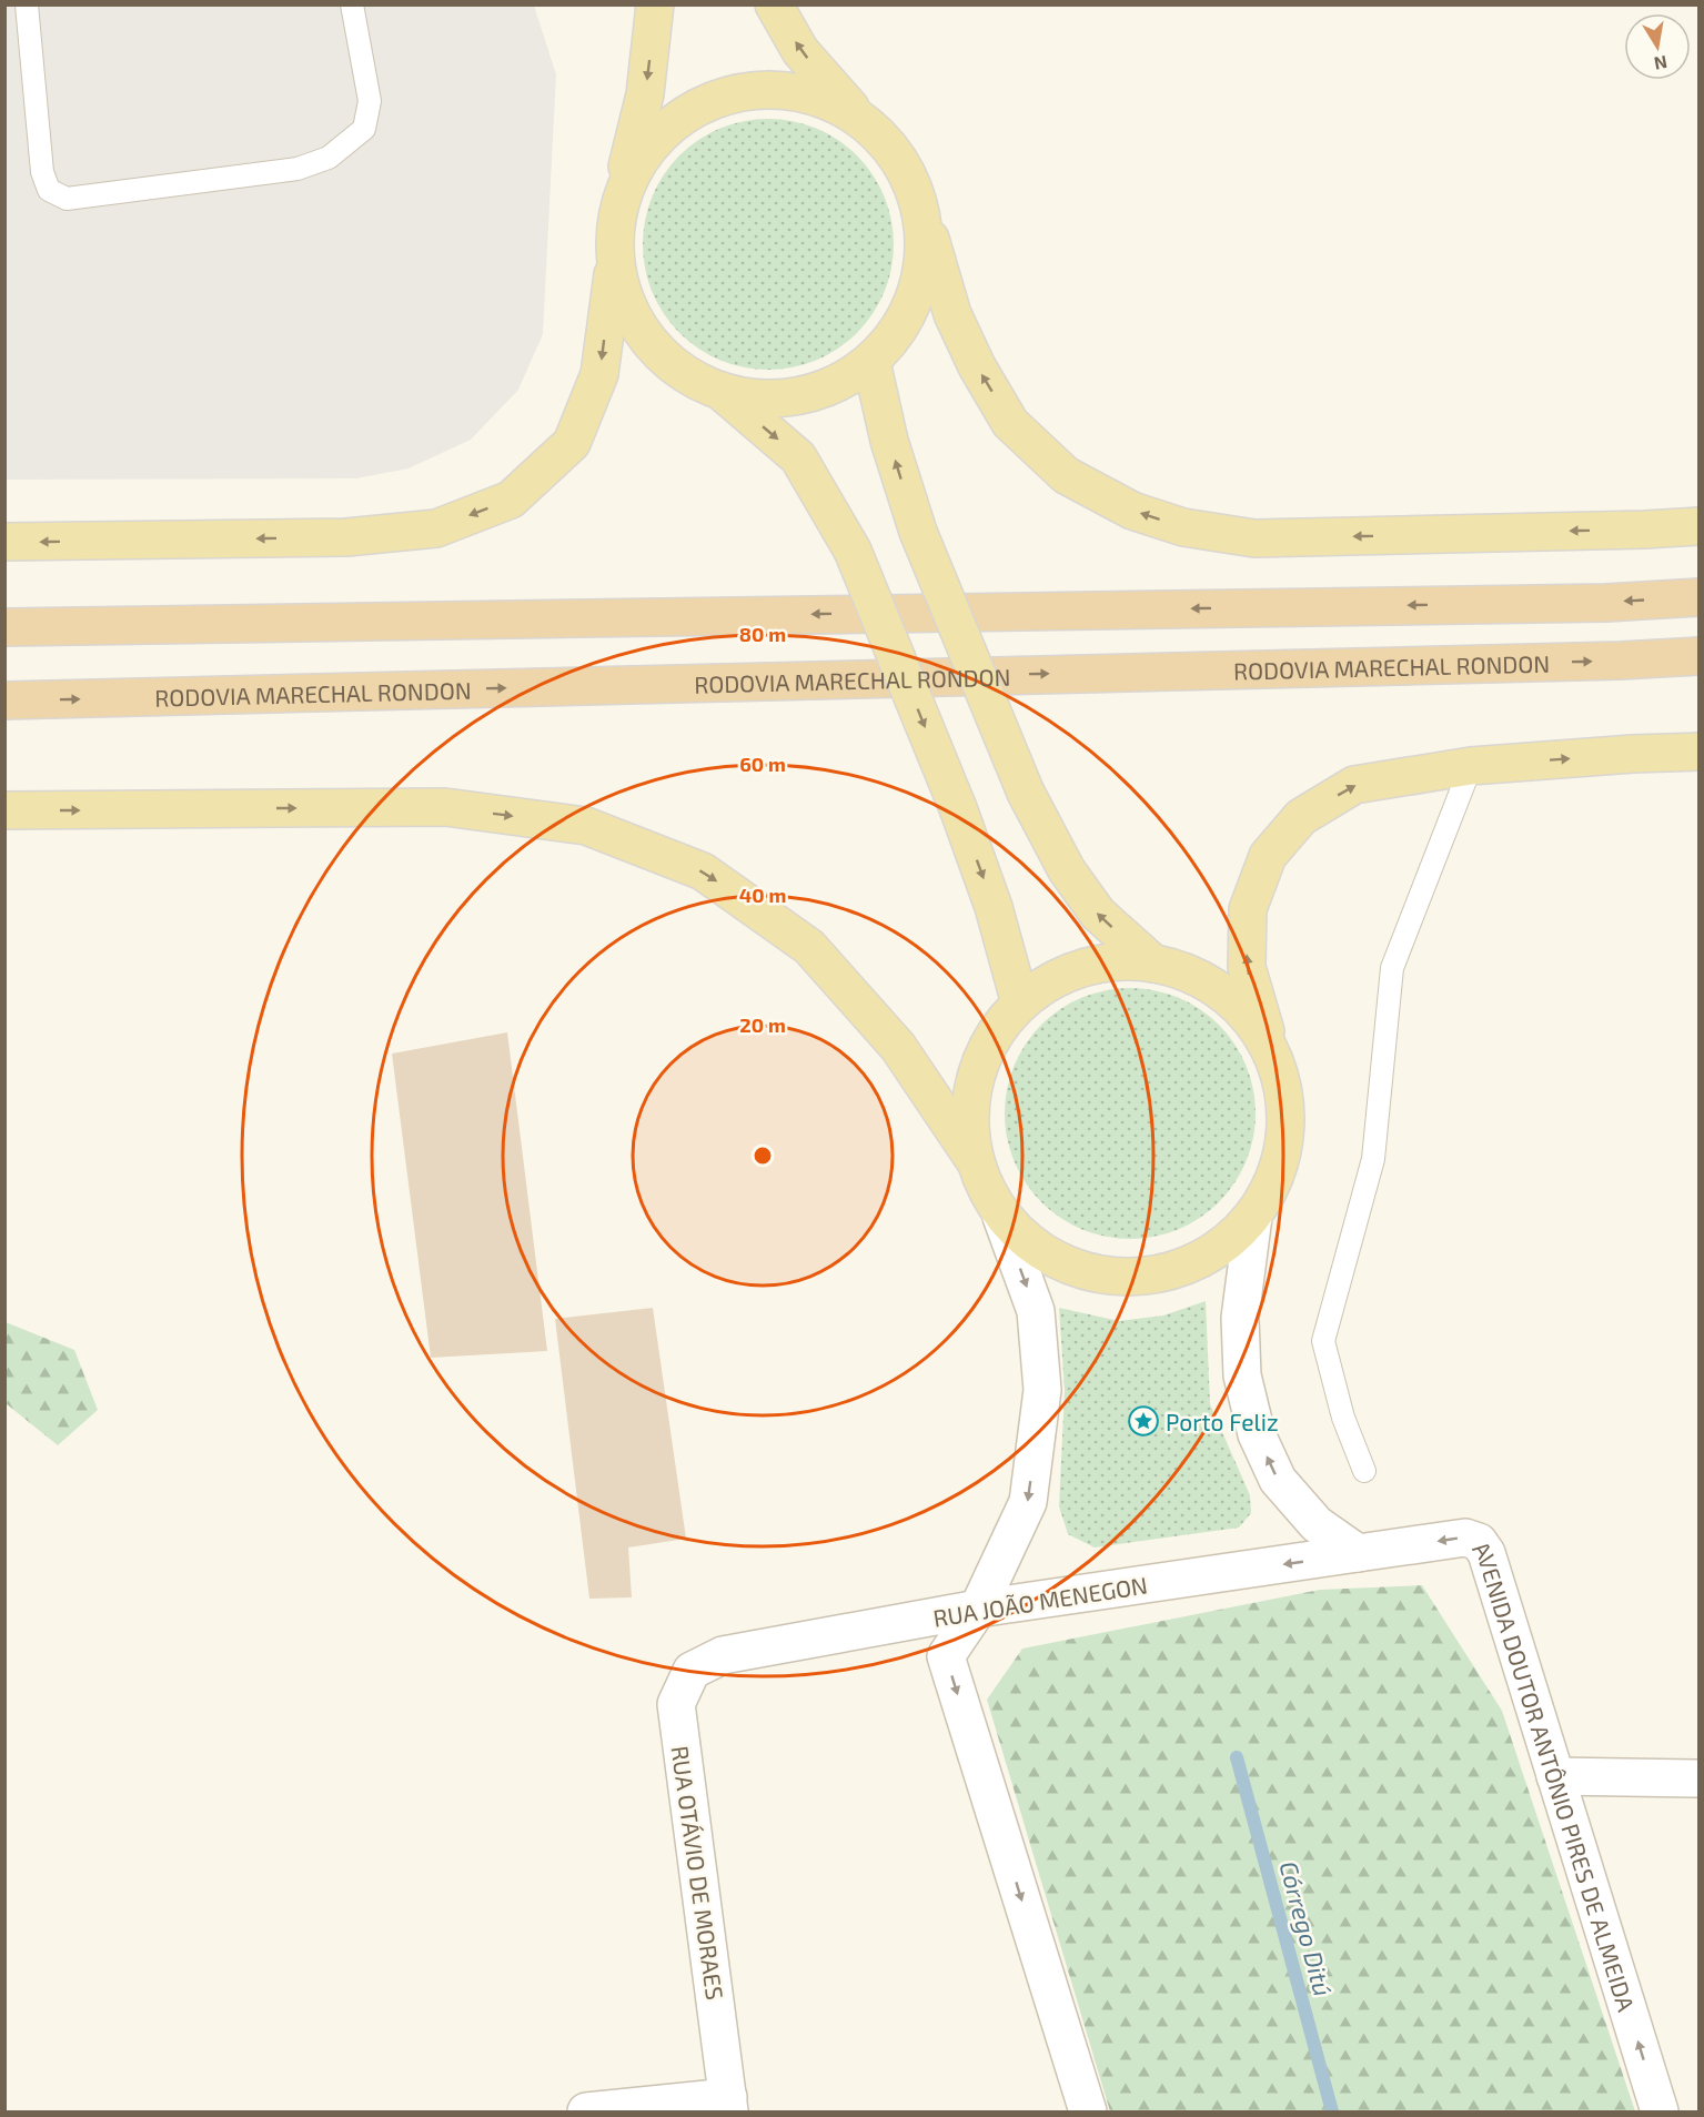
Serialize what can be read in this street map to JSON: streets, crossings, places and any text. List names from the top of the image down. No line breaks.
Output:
{"streets":{"highway":["RODOVIA MARECHAL RONDON"],"main road":["RUA JOÃO MENEGON","AVENIDA DOUTOR ANTÔNIO PIRES DE ALMEIDA","RUA OTÁVIO DE MORAES"]},"crossings":[["RUA JOÃO MENEGON","AVENIDA DOUTOR ANTÔNIO PIRES DE ALMEIDA"],["RUA JOÃO MENEGON","RUA OTÁVIO DE MORAES"]],"one_way":["RUA JOÃO MENEGON","AVENIDA DOUTOR ANTÔNIO PIRES DE ALMEIDA"],"water":["Córrego Ditú"],"places":{"place":["Porto Feliz"]},"north":"bottom","rings":["80 m","60 m","40 m","20 m"]}
